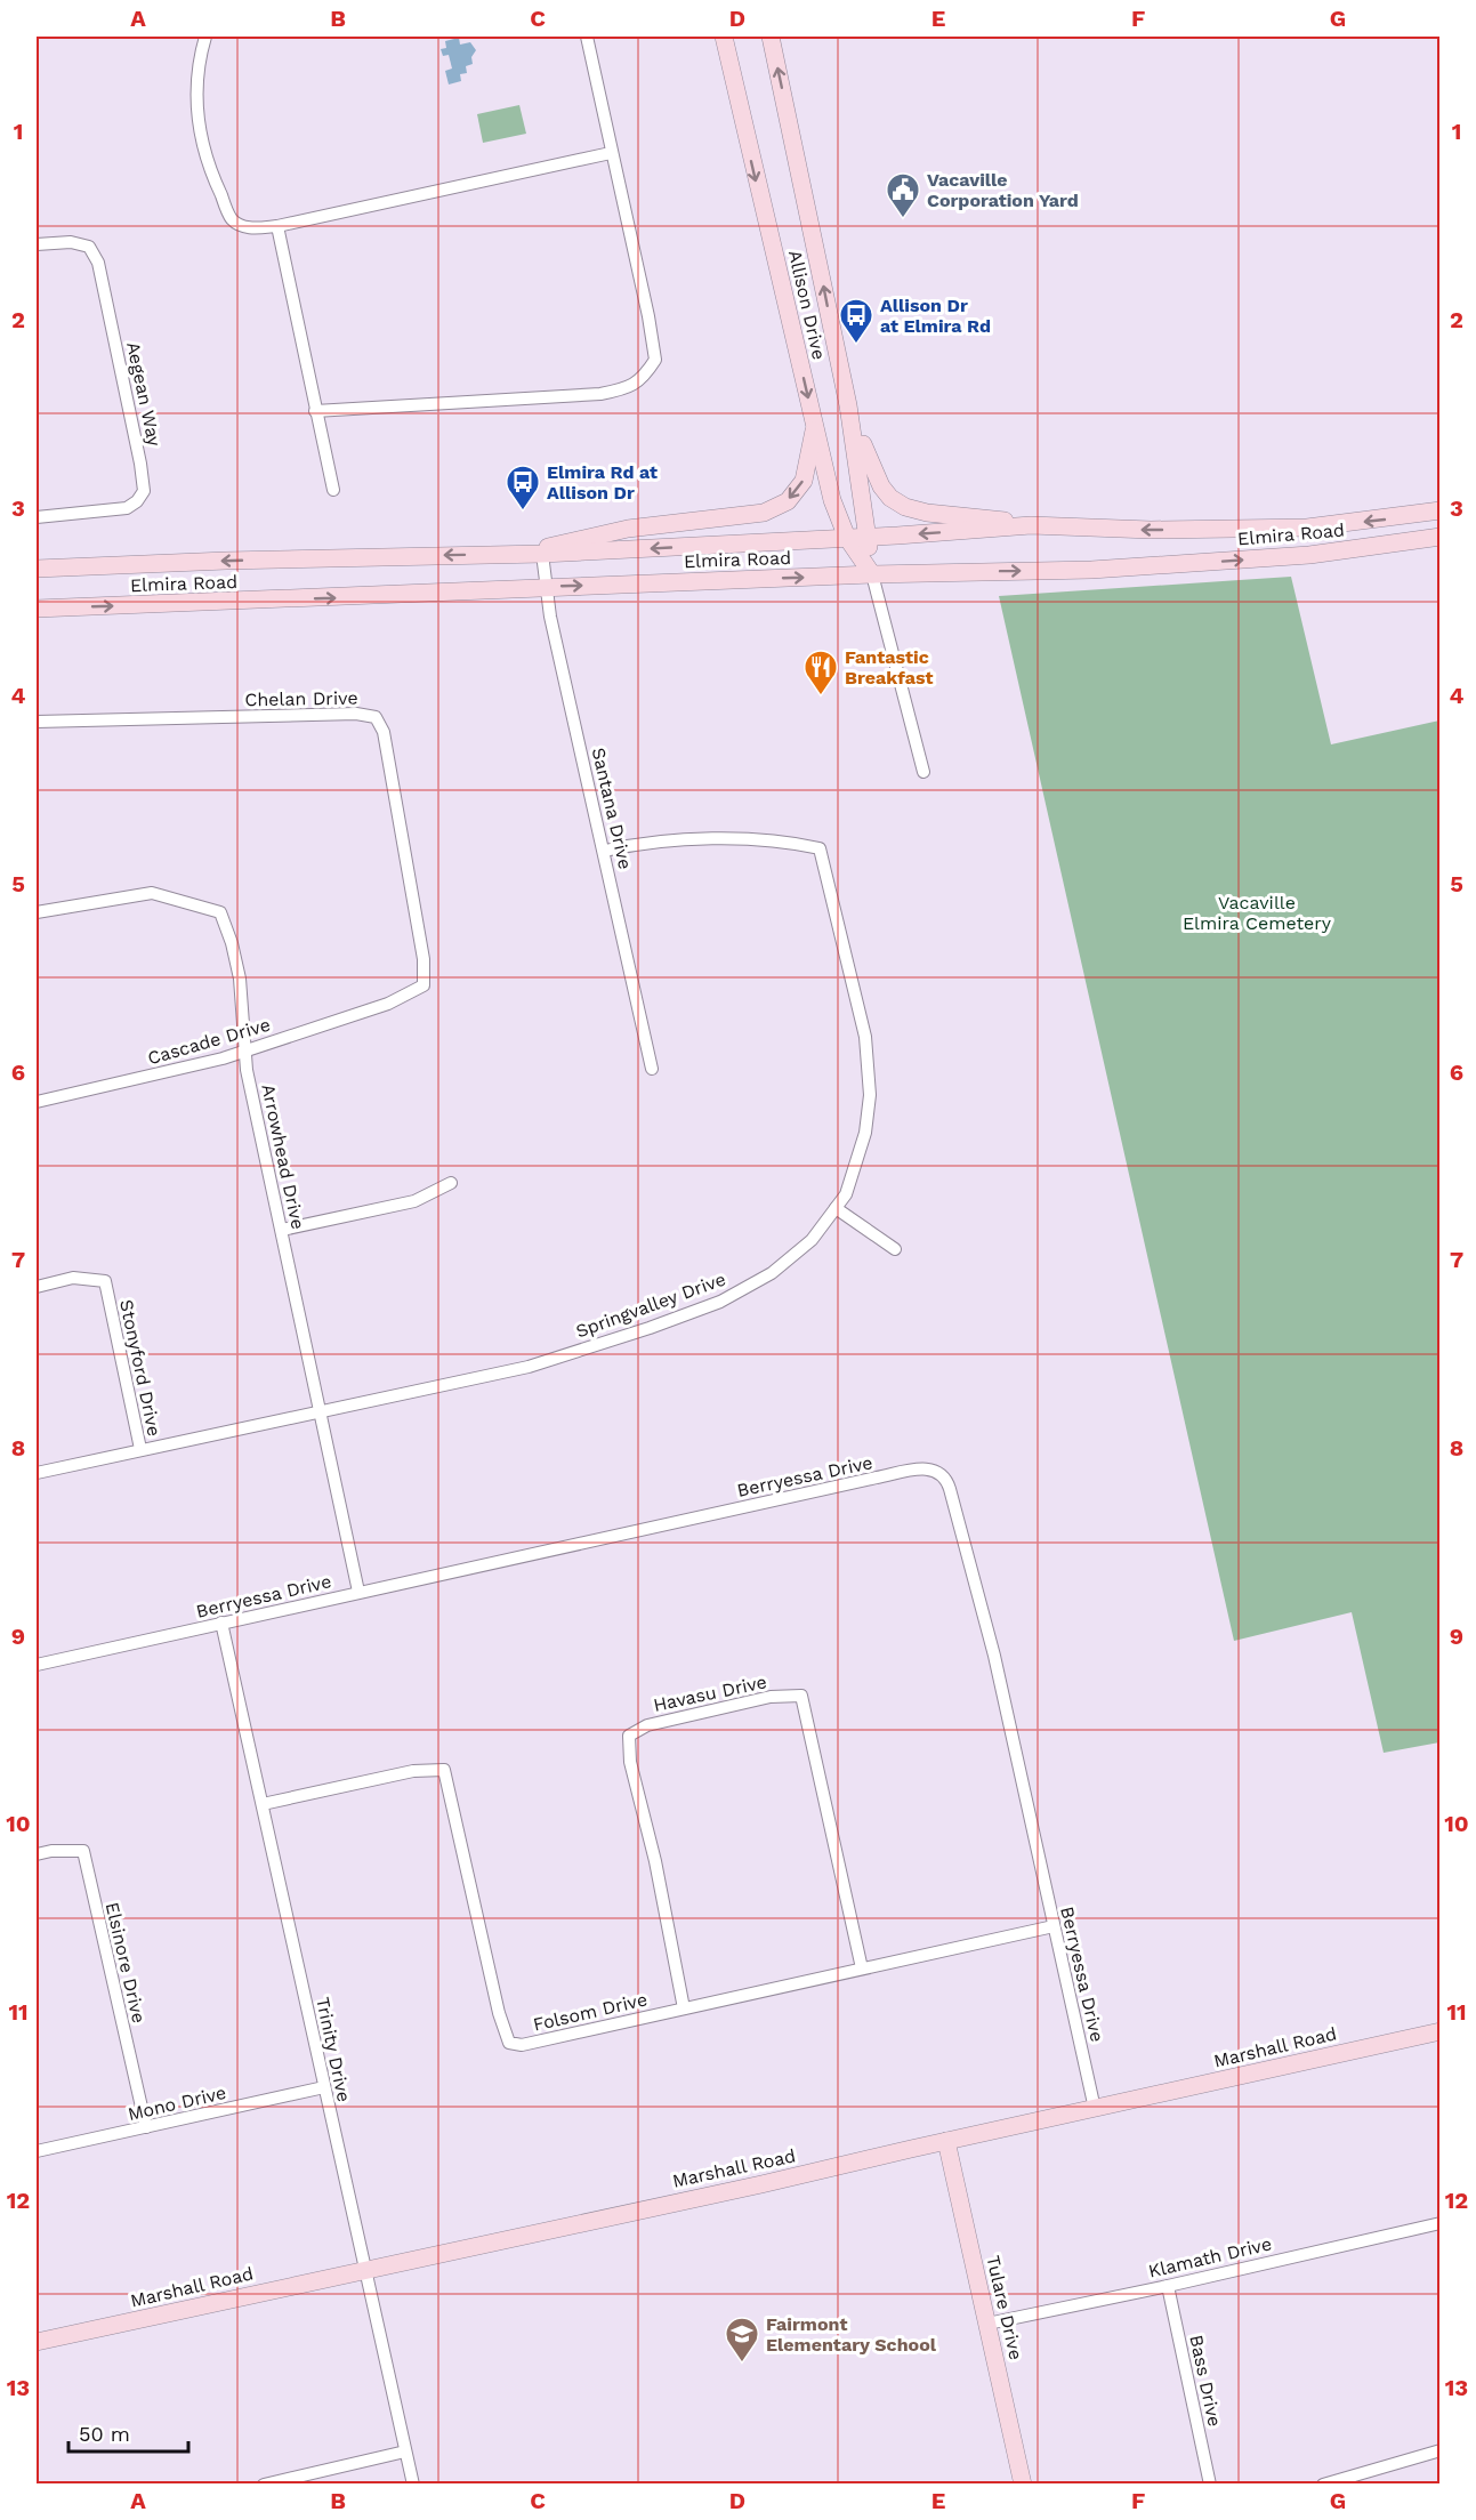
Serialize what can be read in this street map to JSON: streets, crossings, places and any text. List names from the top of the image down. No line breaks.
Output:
{"streets":{"main road":["Allison Drive","Elmira Road","Marshall Road","Tulare Drive"],"street":["Aegean Way","Chelan Drive","Santana Drive","Cascade Drive","Arrowhead Drive","Springvalley Drive","Stonyford Drive","Berryessa Drive","Havasu Drive","Elsinore Drive","Folsom Drive","Trinity Drive","Mono Drive","Klamath Drive","Bass Drive"]},"crossings":[["Allison Drive","Elmira Road"],["Elmira Road","Santana Drive"],["Chelan Drive","Cascade Drive"],["Santana Drive","Springvalley Drive"],["Cascade Drive","Arrowhead Drive"],["Arrowhead Drive","Springvalley Drive"],["Arrowhead Drive","Berryessa Drive"],["Springvalley Drive","Stonyford Drive"],["Berryessa Drive","Folsom Drive"],["Berryessa Drive","Marshall Road"],["Berryessa Drive","Trinity Drive"],["Havasu Drive","Folsom Drive"],["Elsinore Drive","Mono Drive"],["Folsom Drive","Trinity Drive"],["Marshall Road","Trinity Drive"],["Marshall Road","Tulare Drive"],["Trinity Drive","Mono Drive"],["Klamath Drive","Tulare Drive"],["Klamath Drive","Bass Drive"]],"parks":["Vacaville Elmira Cemetery"],"places":{"public building":["Vacaville Corporation Yard"],"bus stop":["Allison Dr at Elmira Rd","Elmira Rd at Allison Dr"],"restaurant":["Fantastic Breakfast"],"school or university":["Fairmont Elementary School"]},"scale_bar":"50 m","grid":{"columns":["A","B","C","D","E","F","G"],"rows":["1","2","3","4","5","6","7","8","9","10","11","12","13"]}}
